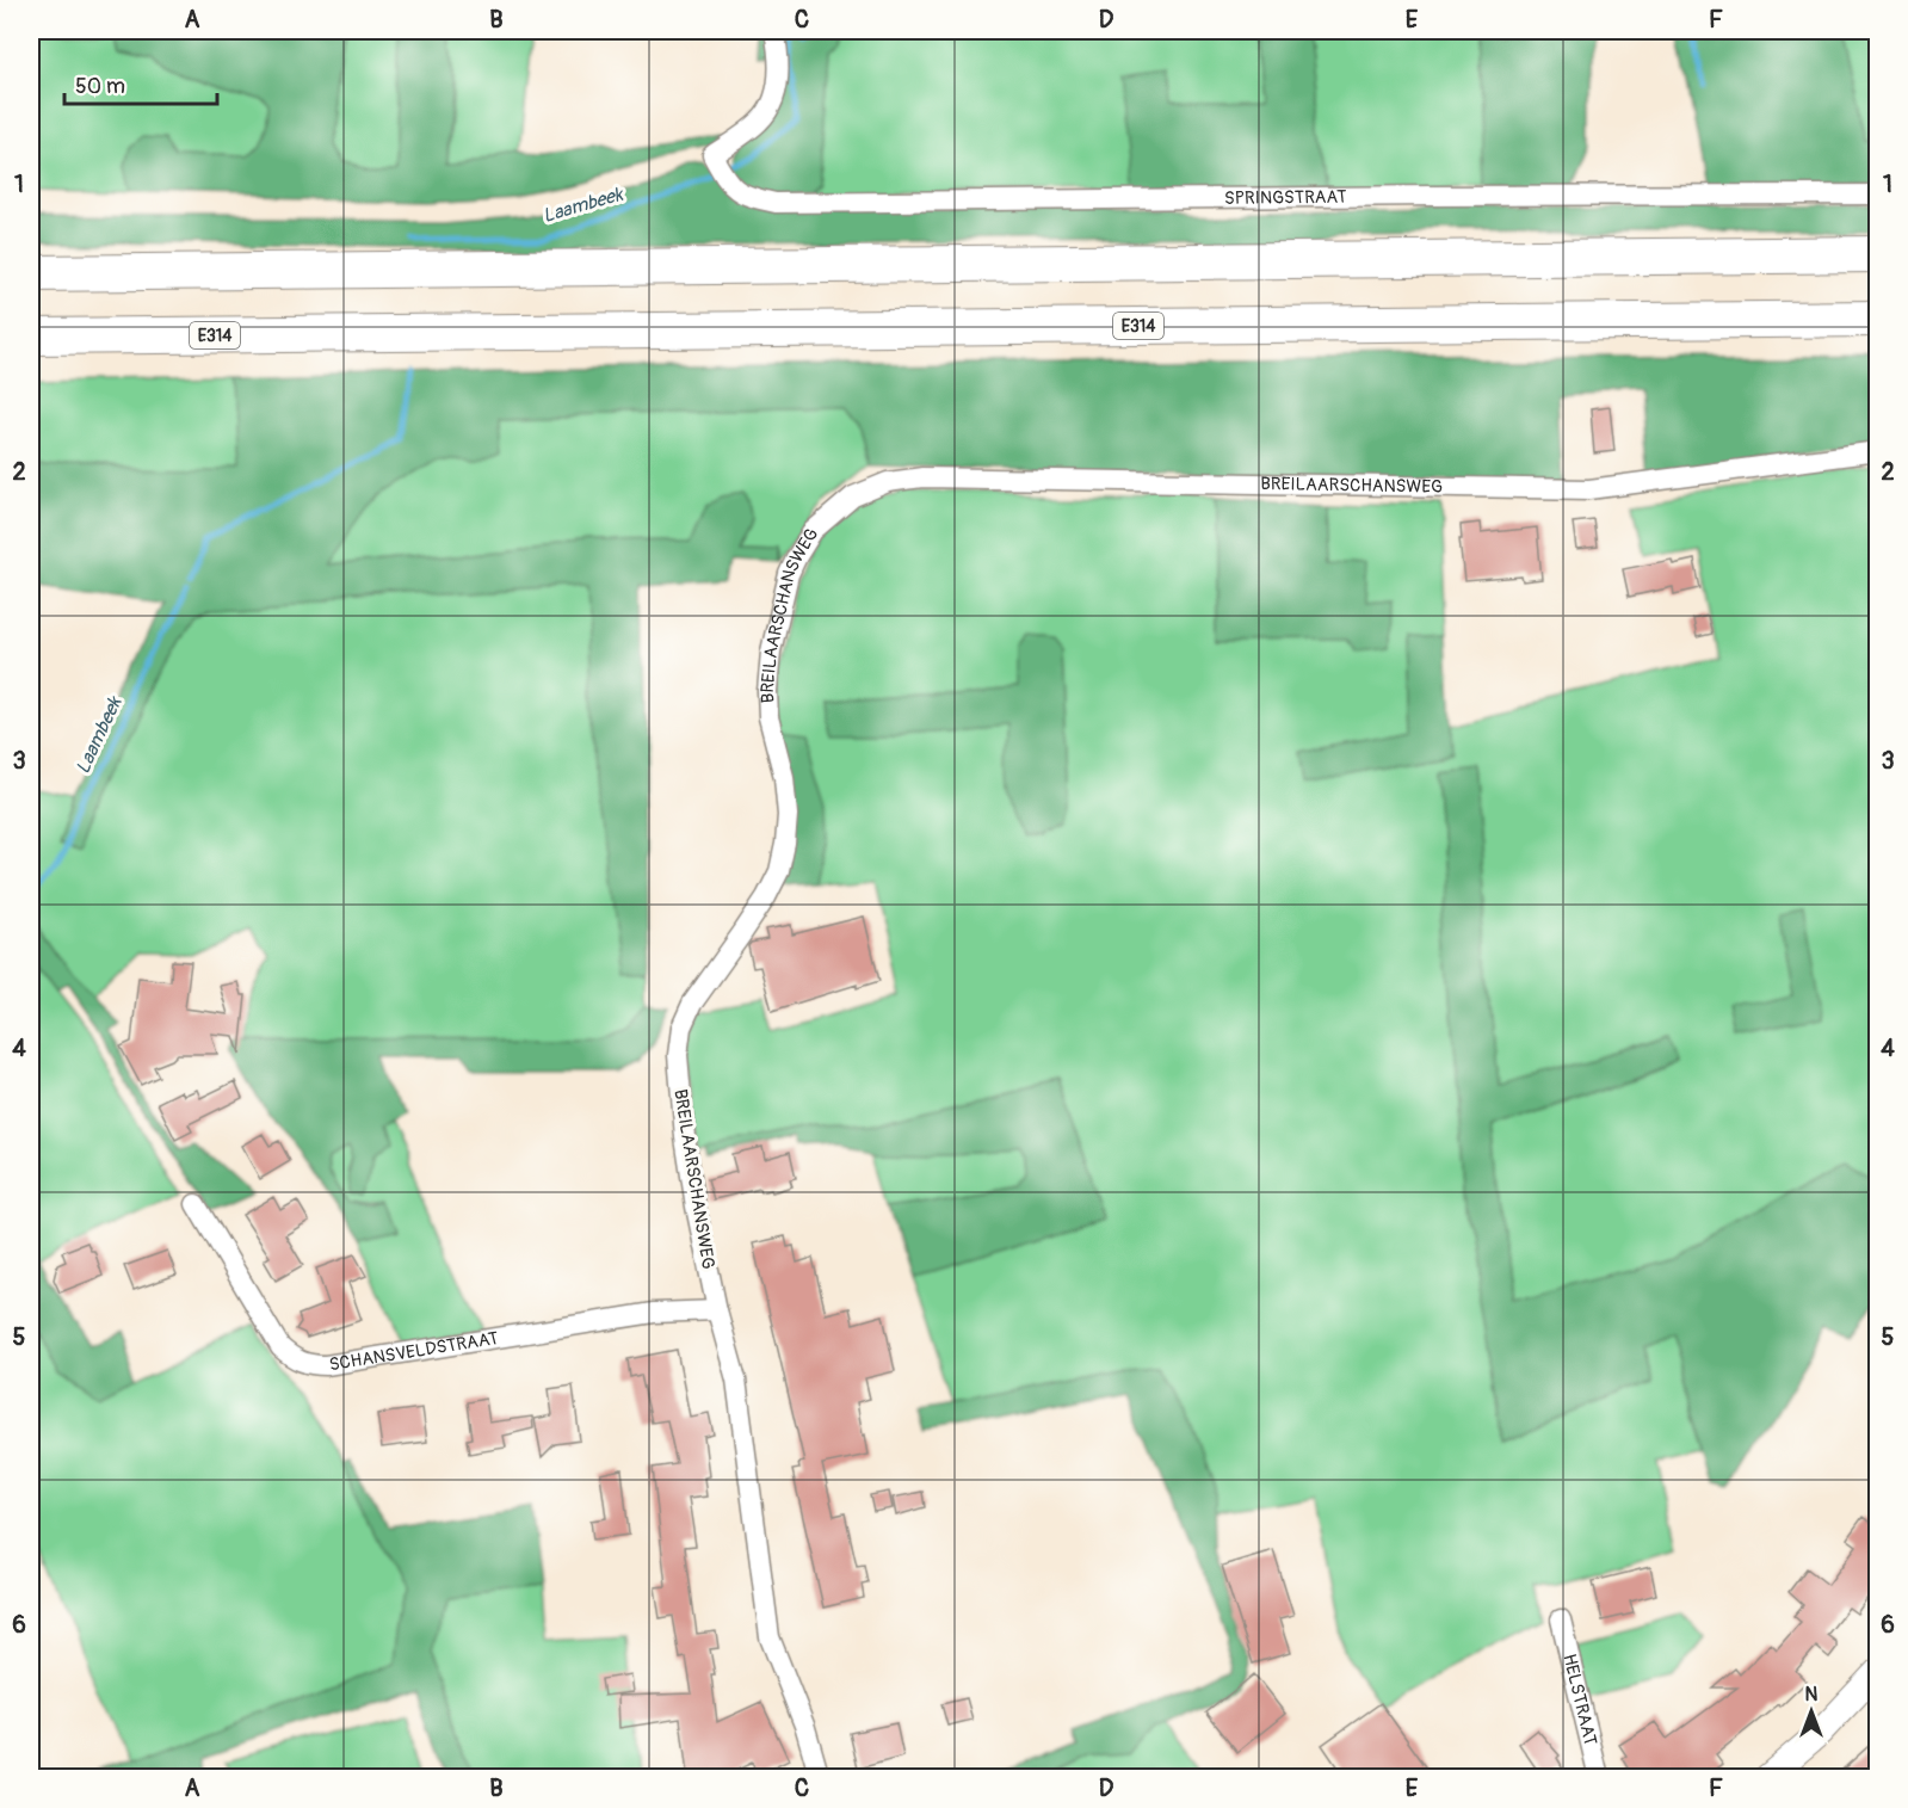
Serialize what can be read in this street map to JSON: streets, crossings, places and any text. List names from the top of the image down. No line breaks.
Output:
{"streets":{"highway":["E314"],"street":["SPRINGSTRAAT","BREILAARSCHANSWEG","SCHANSVELDSTRAAT","HELSTRAAT"]},"crossings":[["BREILAARSCHANSWEG","SCHANSVELDSTRAAT"]],"water":["Laambeek"],"scale_bar":"50 m","north":"top","grid":{"columns":["A","B","C","D","E","F"],"rows":["1","2","3","4","5","6"]}}
